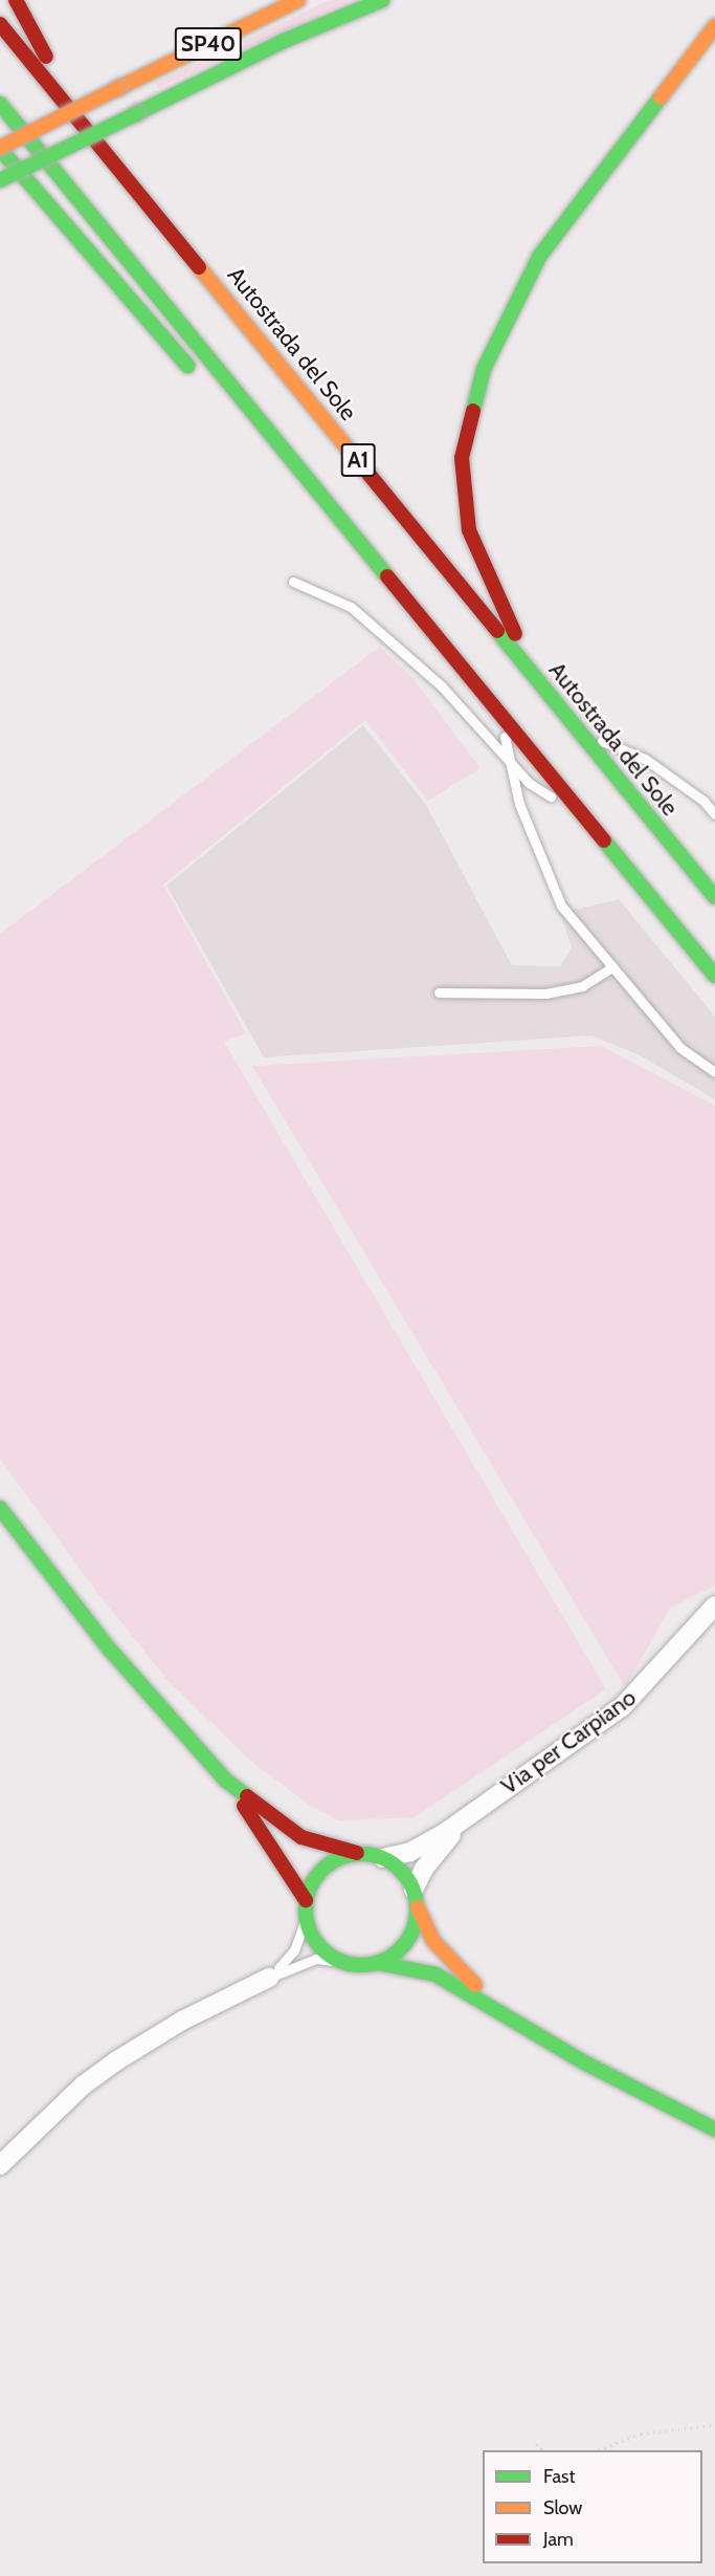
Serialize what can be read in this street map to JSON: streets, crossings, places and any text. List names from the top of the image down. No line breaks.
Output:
{"streets":{"main road":["SP40","Autostrada del Sole","A1"],"street":["Via per Carpiano"]},"crossings":[["Autostrada del Sole","A1"]],"legend":["Fast","Slow","Jam"]}
